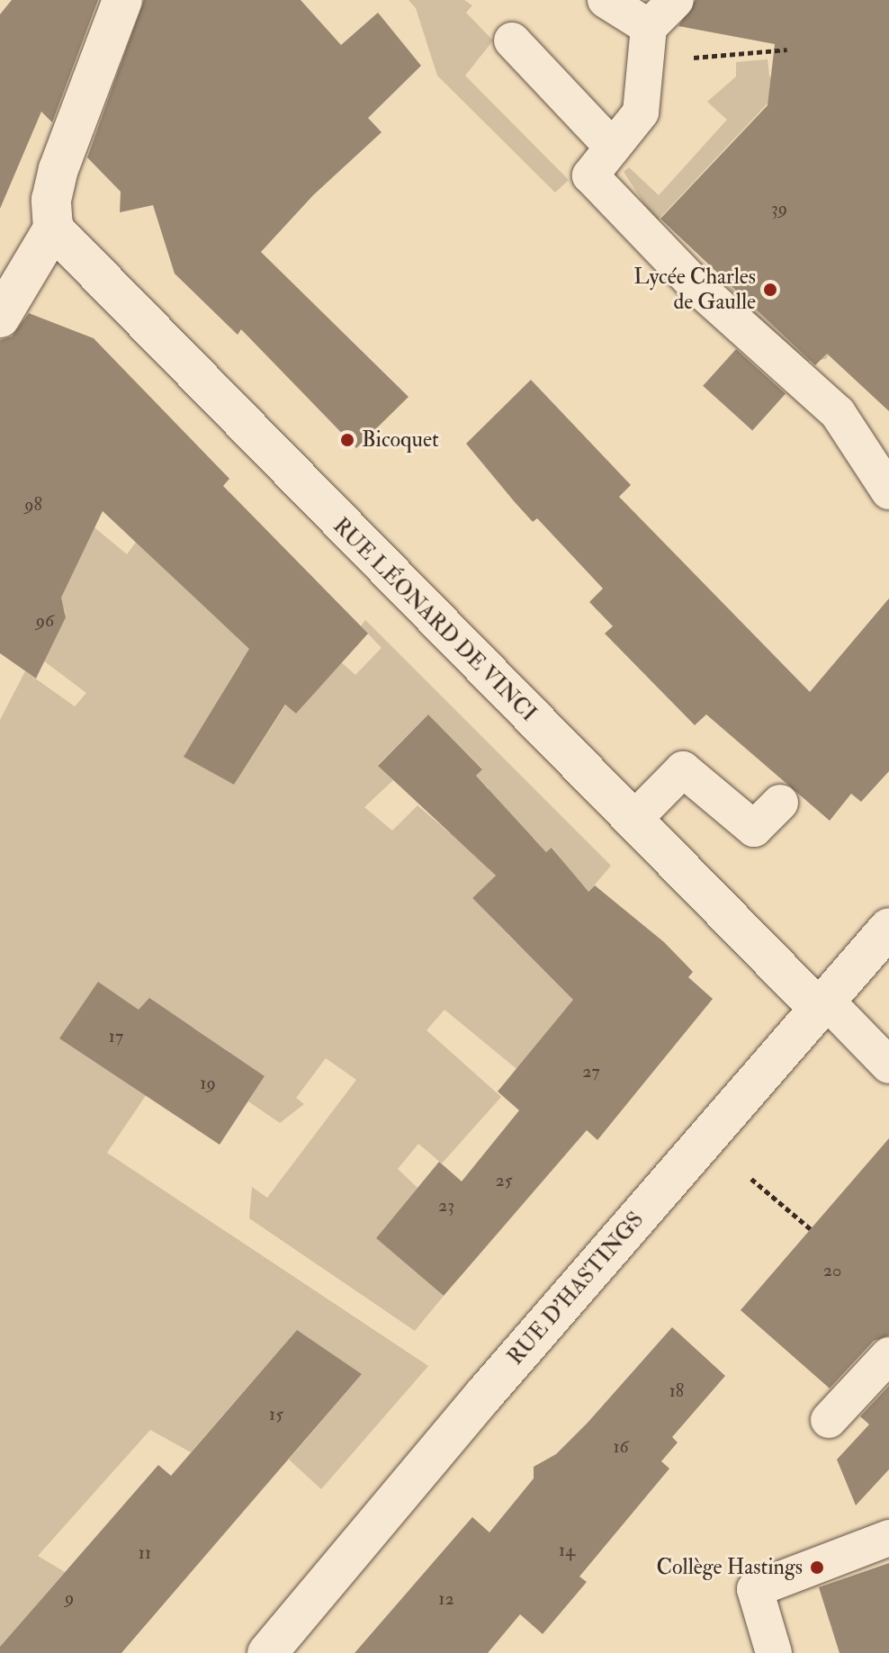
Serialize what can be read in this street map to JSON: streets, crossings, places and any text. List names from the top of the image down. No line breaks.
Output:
{"streets":{"street":["RUE LÉONARD DE VINCI","RUE D'HASTINGS"]},"crossings":[["RUE LÉONARD DE VINCI","RUE D'HASTINGS"]],"places":["Lycée Charles de Gaulle","Bicoquet","Collège Hastings"],"house_numbers":["39","98","96","17","27","19","25","23","20","18","15","16","14","11","9","12"]}
